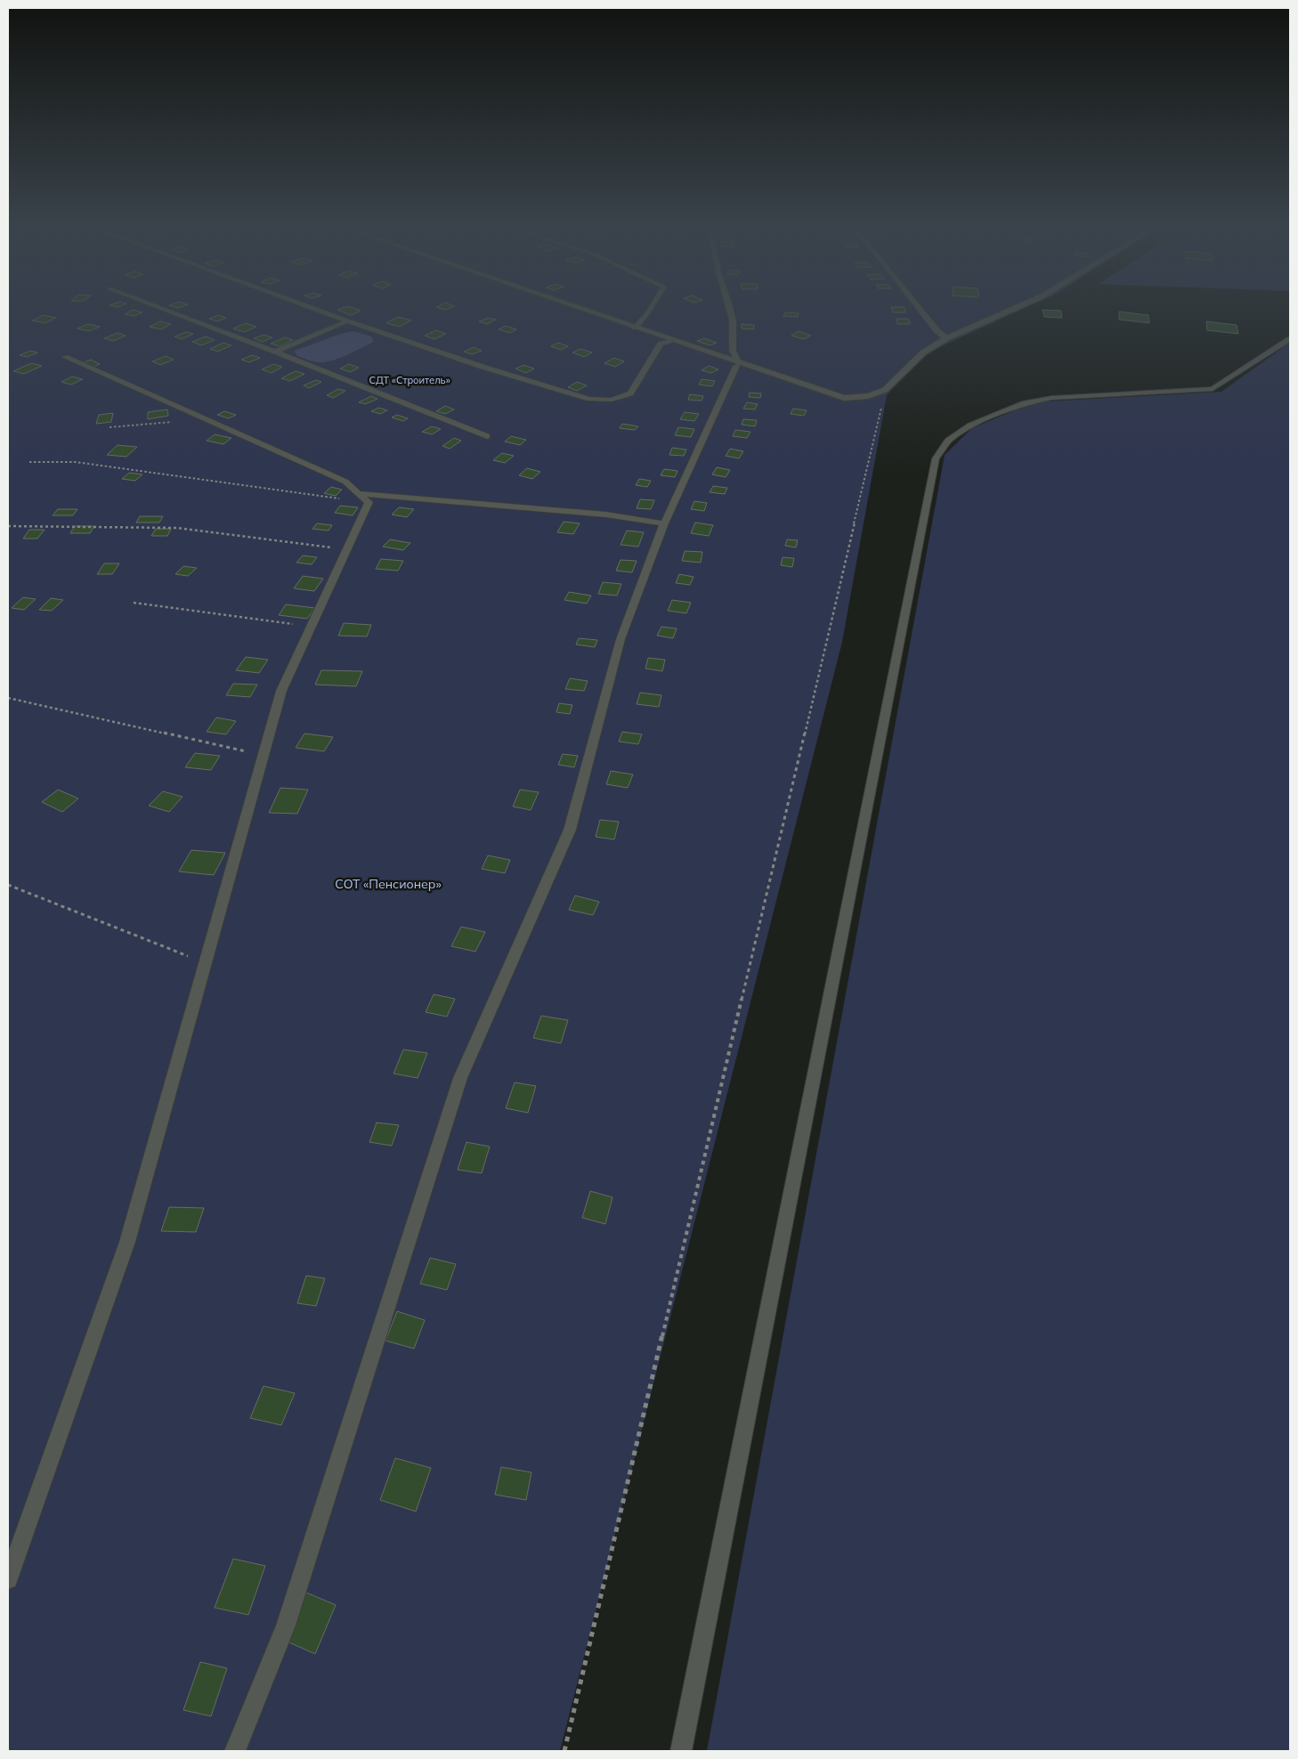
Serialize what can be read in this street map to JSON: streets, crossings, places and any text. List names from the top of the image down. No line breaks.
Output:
{"parks":["СДТ «Строитель»","СОТ «Пенсионер»"]}
